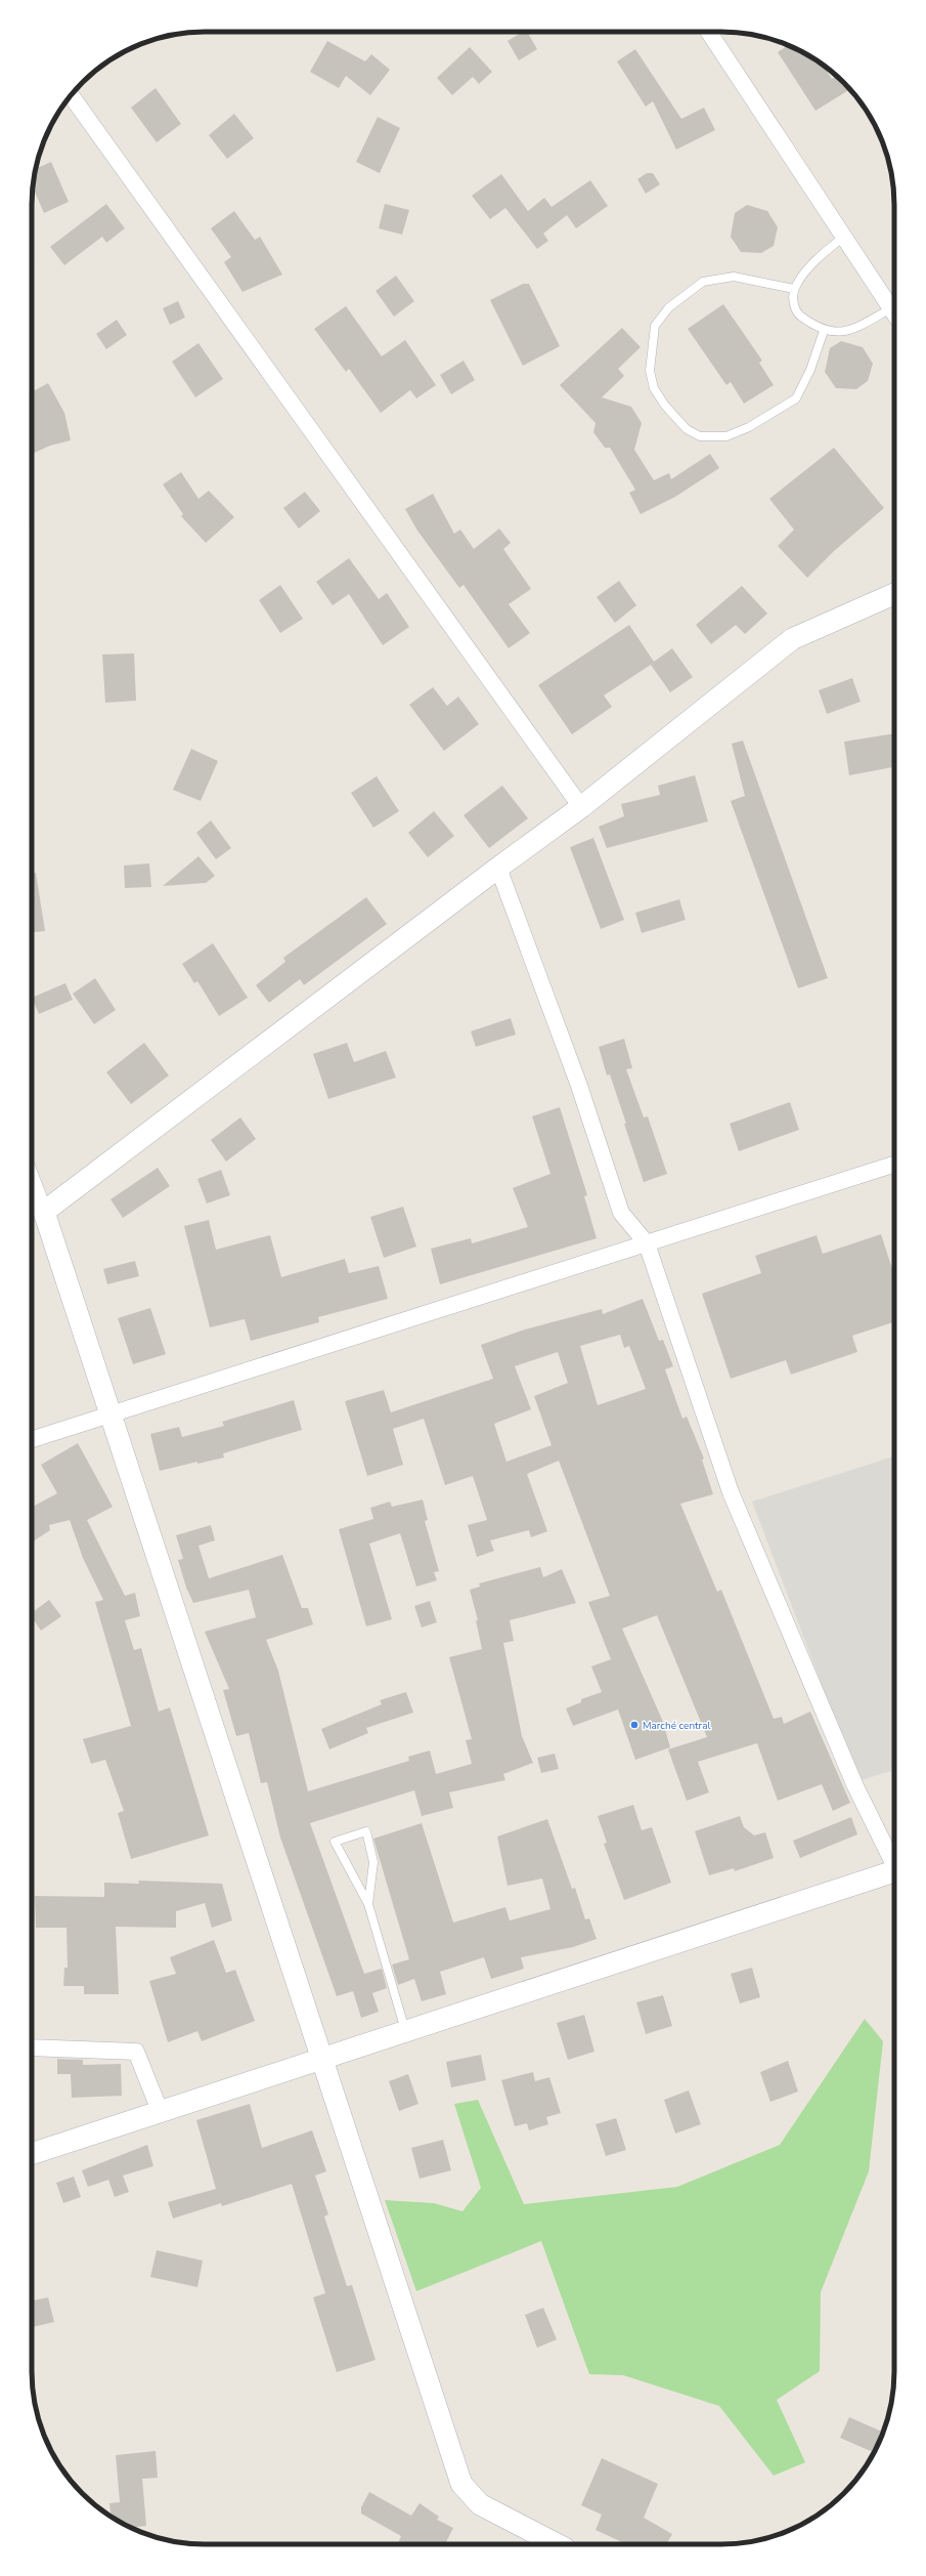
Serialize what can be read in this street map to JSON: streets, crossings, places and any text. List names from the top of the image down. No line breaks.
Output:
{"places":["Marché central"]}
